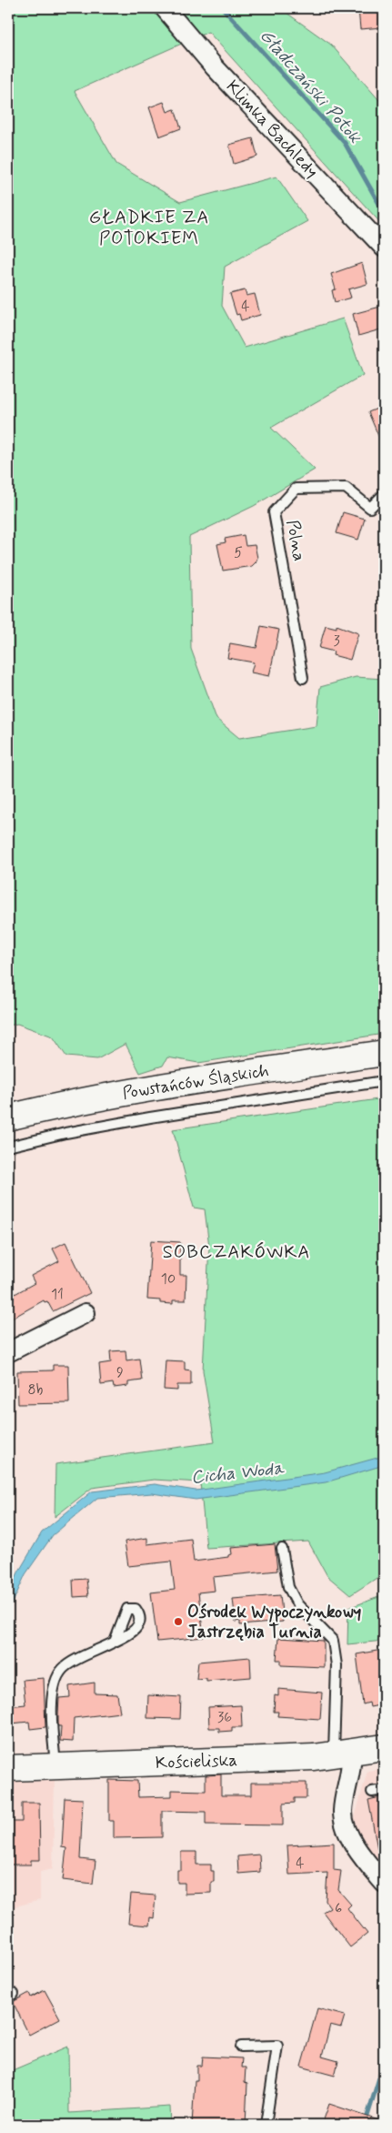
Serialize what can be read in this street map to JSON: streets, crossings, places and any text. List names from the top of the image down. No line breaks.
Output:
{"streets":{"street":["Klimka Bachledy","Powstańców Śląskich","Kościeliska"],"lane":["Polna"]},"districts":["GŁADKIE ZA POTOKIEM","SOBCZAKÓWKA"],"water":["Gładczański Potok","Cicha Woda"],"places":["Ośrodek Wypoczynkowy Jastrzębia Turnia"],"house_numbers":["4","5","3","10","11","9","8b","36","4","6"]}
